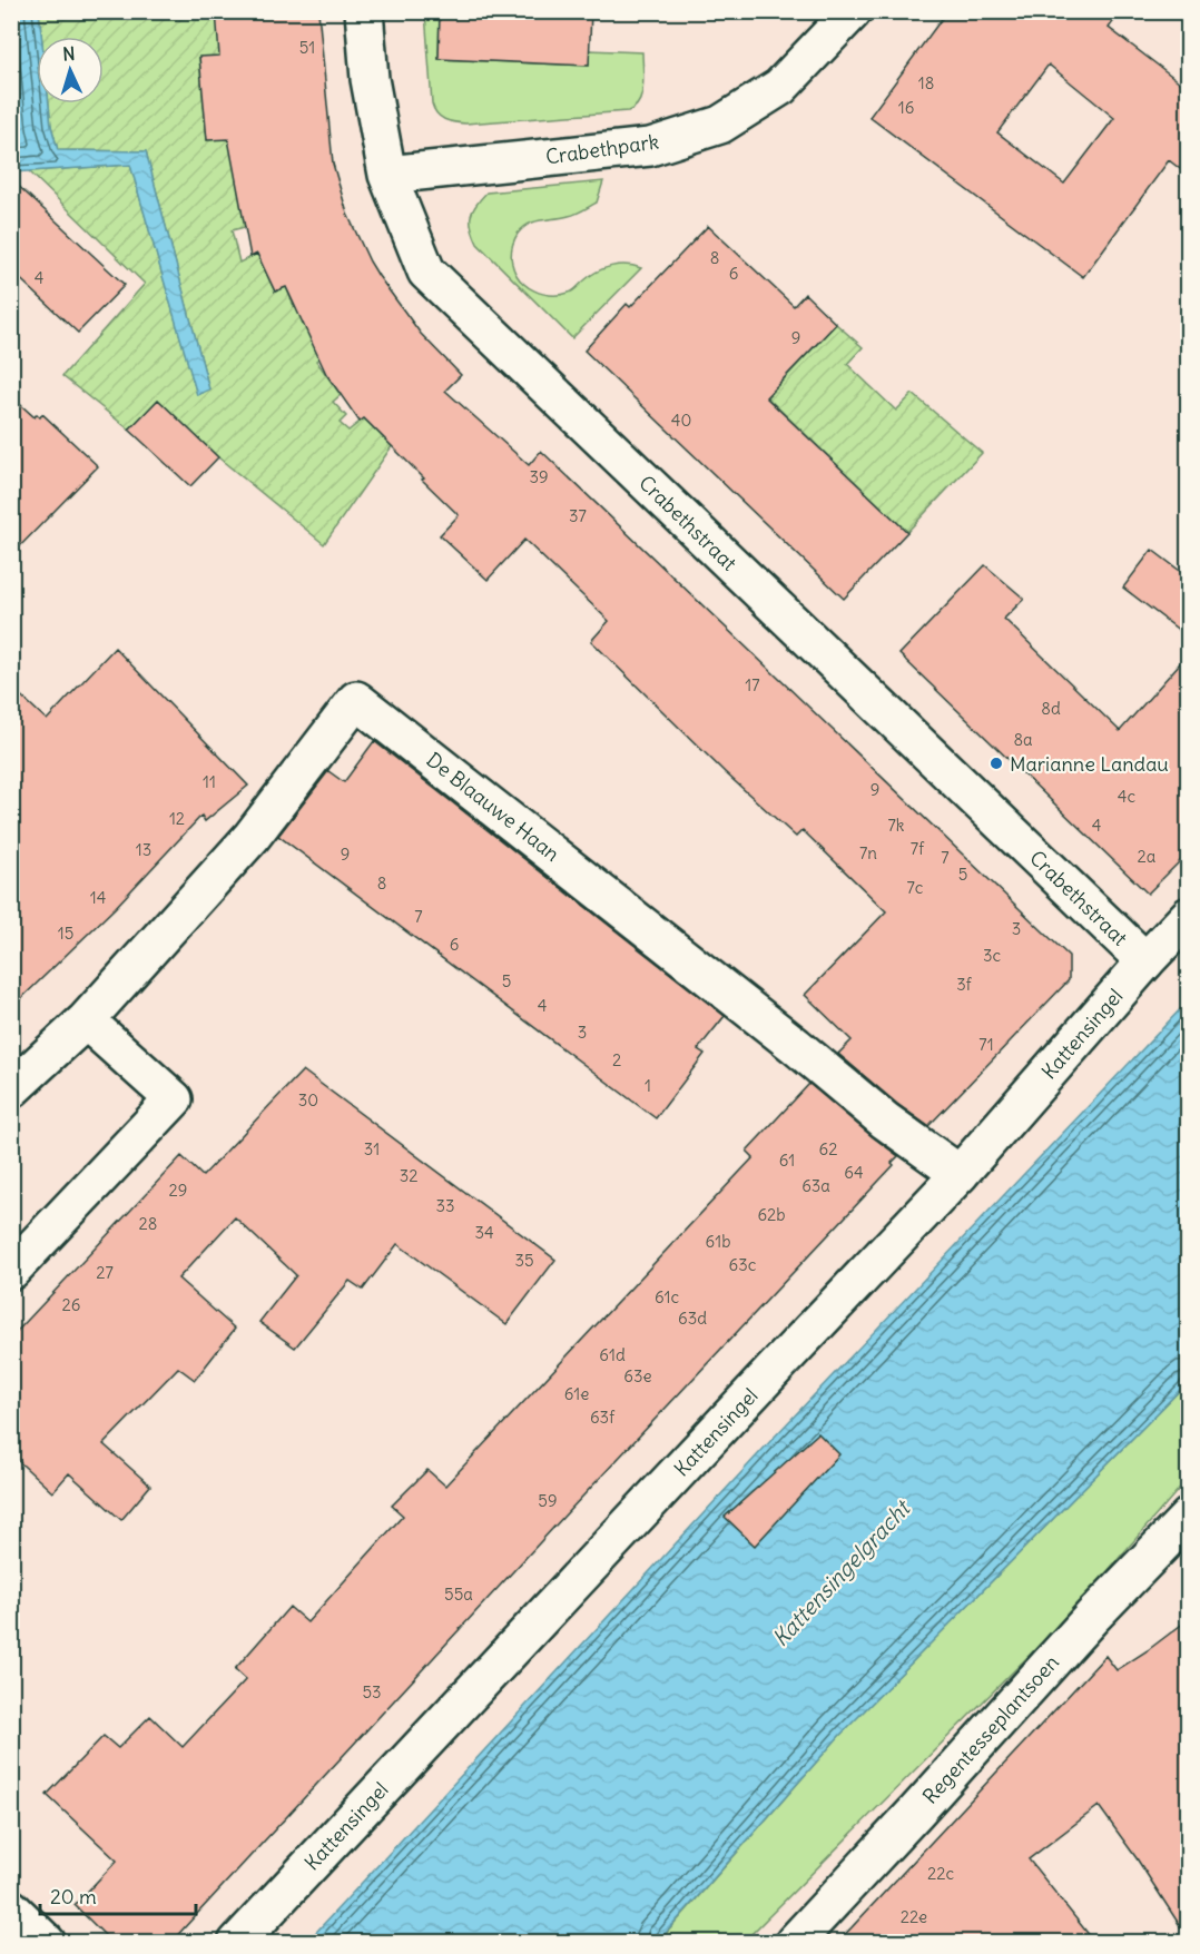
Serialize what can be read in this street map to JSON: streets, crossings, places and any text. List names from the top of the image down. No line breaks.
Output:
{"streets":{"street":["Crabethpark","Crabethstraat","De Blaauwe Haan","Kattensingel","Regentesseplantsoen"]},"crossings":[["Crabethpark","Crabethstraat"],["Crabethstraat","Kattensingel"],["De Blaauwe Haan","Kattensingel"]],"water":["Kattensingelgracht"],"places":["Marianne Landau"],"house_numbers":["51","18","16","8","6","4","9","40","39","37","17","8d","8a","11","9","4c","12","7k","4","7f","13","7n","9","2a","7","5","8","7c","14","7","3","15","6","3c","5","3f","4","3","71","2","1","30","31","62","61","64","32","63a","29","33","62b","28","34","61b","35","63c","27","61c","26","63d","61d","63e","61e","63f","59","55a","53","22c","22e"],"scale_bar":"20 m","north":"top"}
